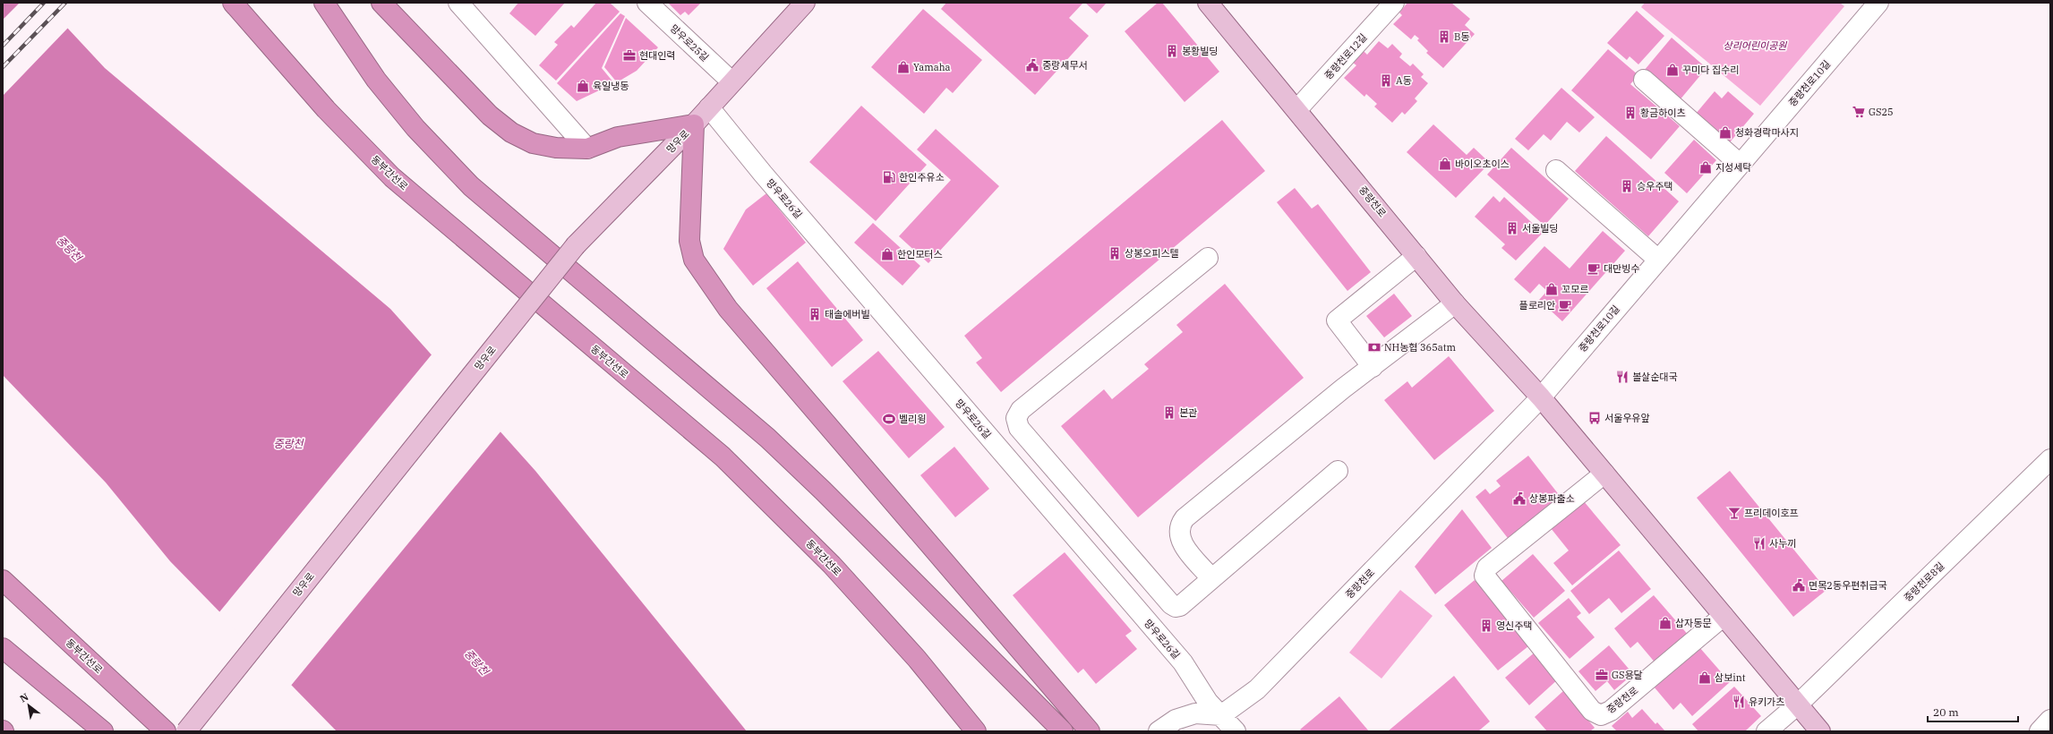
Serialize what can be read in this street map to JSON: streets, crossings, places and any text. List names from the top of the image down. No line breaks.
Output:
{"streets":{"highway":["동부간선로"],"main road":["망우로","중랑천로"],"street":["망우로25길","중랑천로12길","중랑천로10길","망우로26길","중랑천로8길"]},"crossings":[["망우로25길","망우로"],["중랑천로12길","중랑천로"],["중랑천로10길","중랑천로"],["망우로","망우로26길"],["망우로26길","중랑천로"],["중랑천로","중랑천로8길"]],"water":["중랑천"],"parks":["상리어린이공원"],"places":{"building":["B동","봉황빌딩","A동","황금하이츠","승우주택","서울빌딩","상봉오피스텔","태솔에버빌","본관","영신주택"],"office":["현대인력","GS용달"],"public building":["중랑세무서","상봉파출소","면목2동우편취급국"],"shop":["Yamaha","꾸미다 집수리","육일냉동","청화경락마사지","바이오초이스","지성세탁","한인모터스","꼬모르","삽자동문","삼보int"],"supermarket":["GS25"],"fuel station":["한인주유소"],"cafe":["대만빙수","플로리안"],"bank":["NH농협 365atm"],"restaurant":["볼살순대국","사누끼","유키가츠"],"bus stop":["서울우유앞"],"sports":["벨리윙"],"bar":["프리데이호프"]},"scale_bar":"20 m","north":"top left"}
